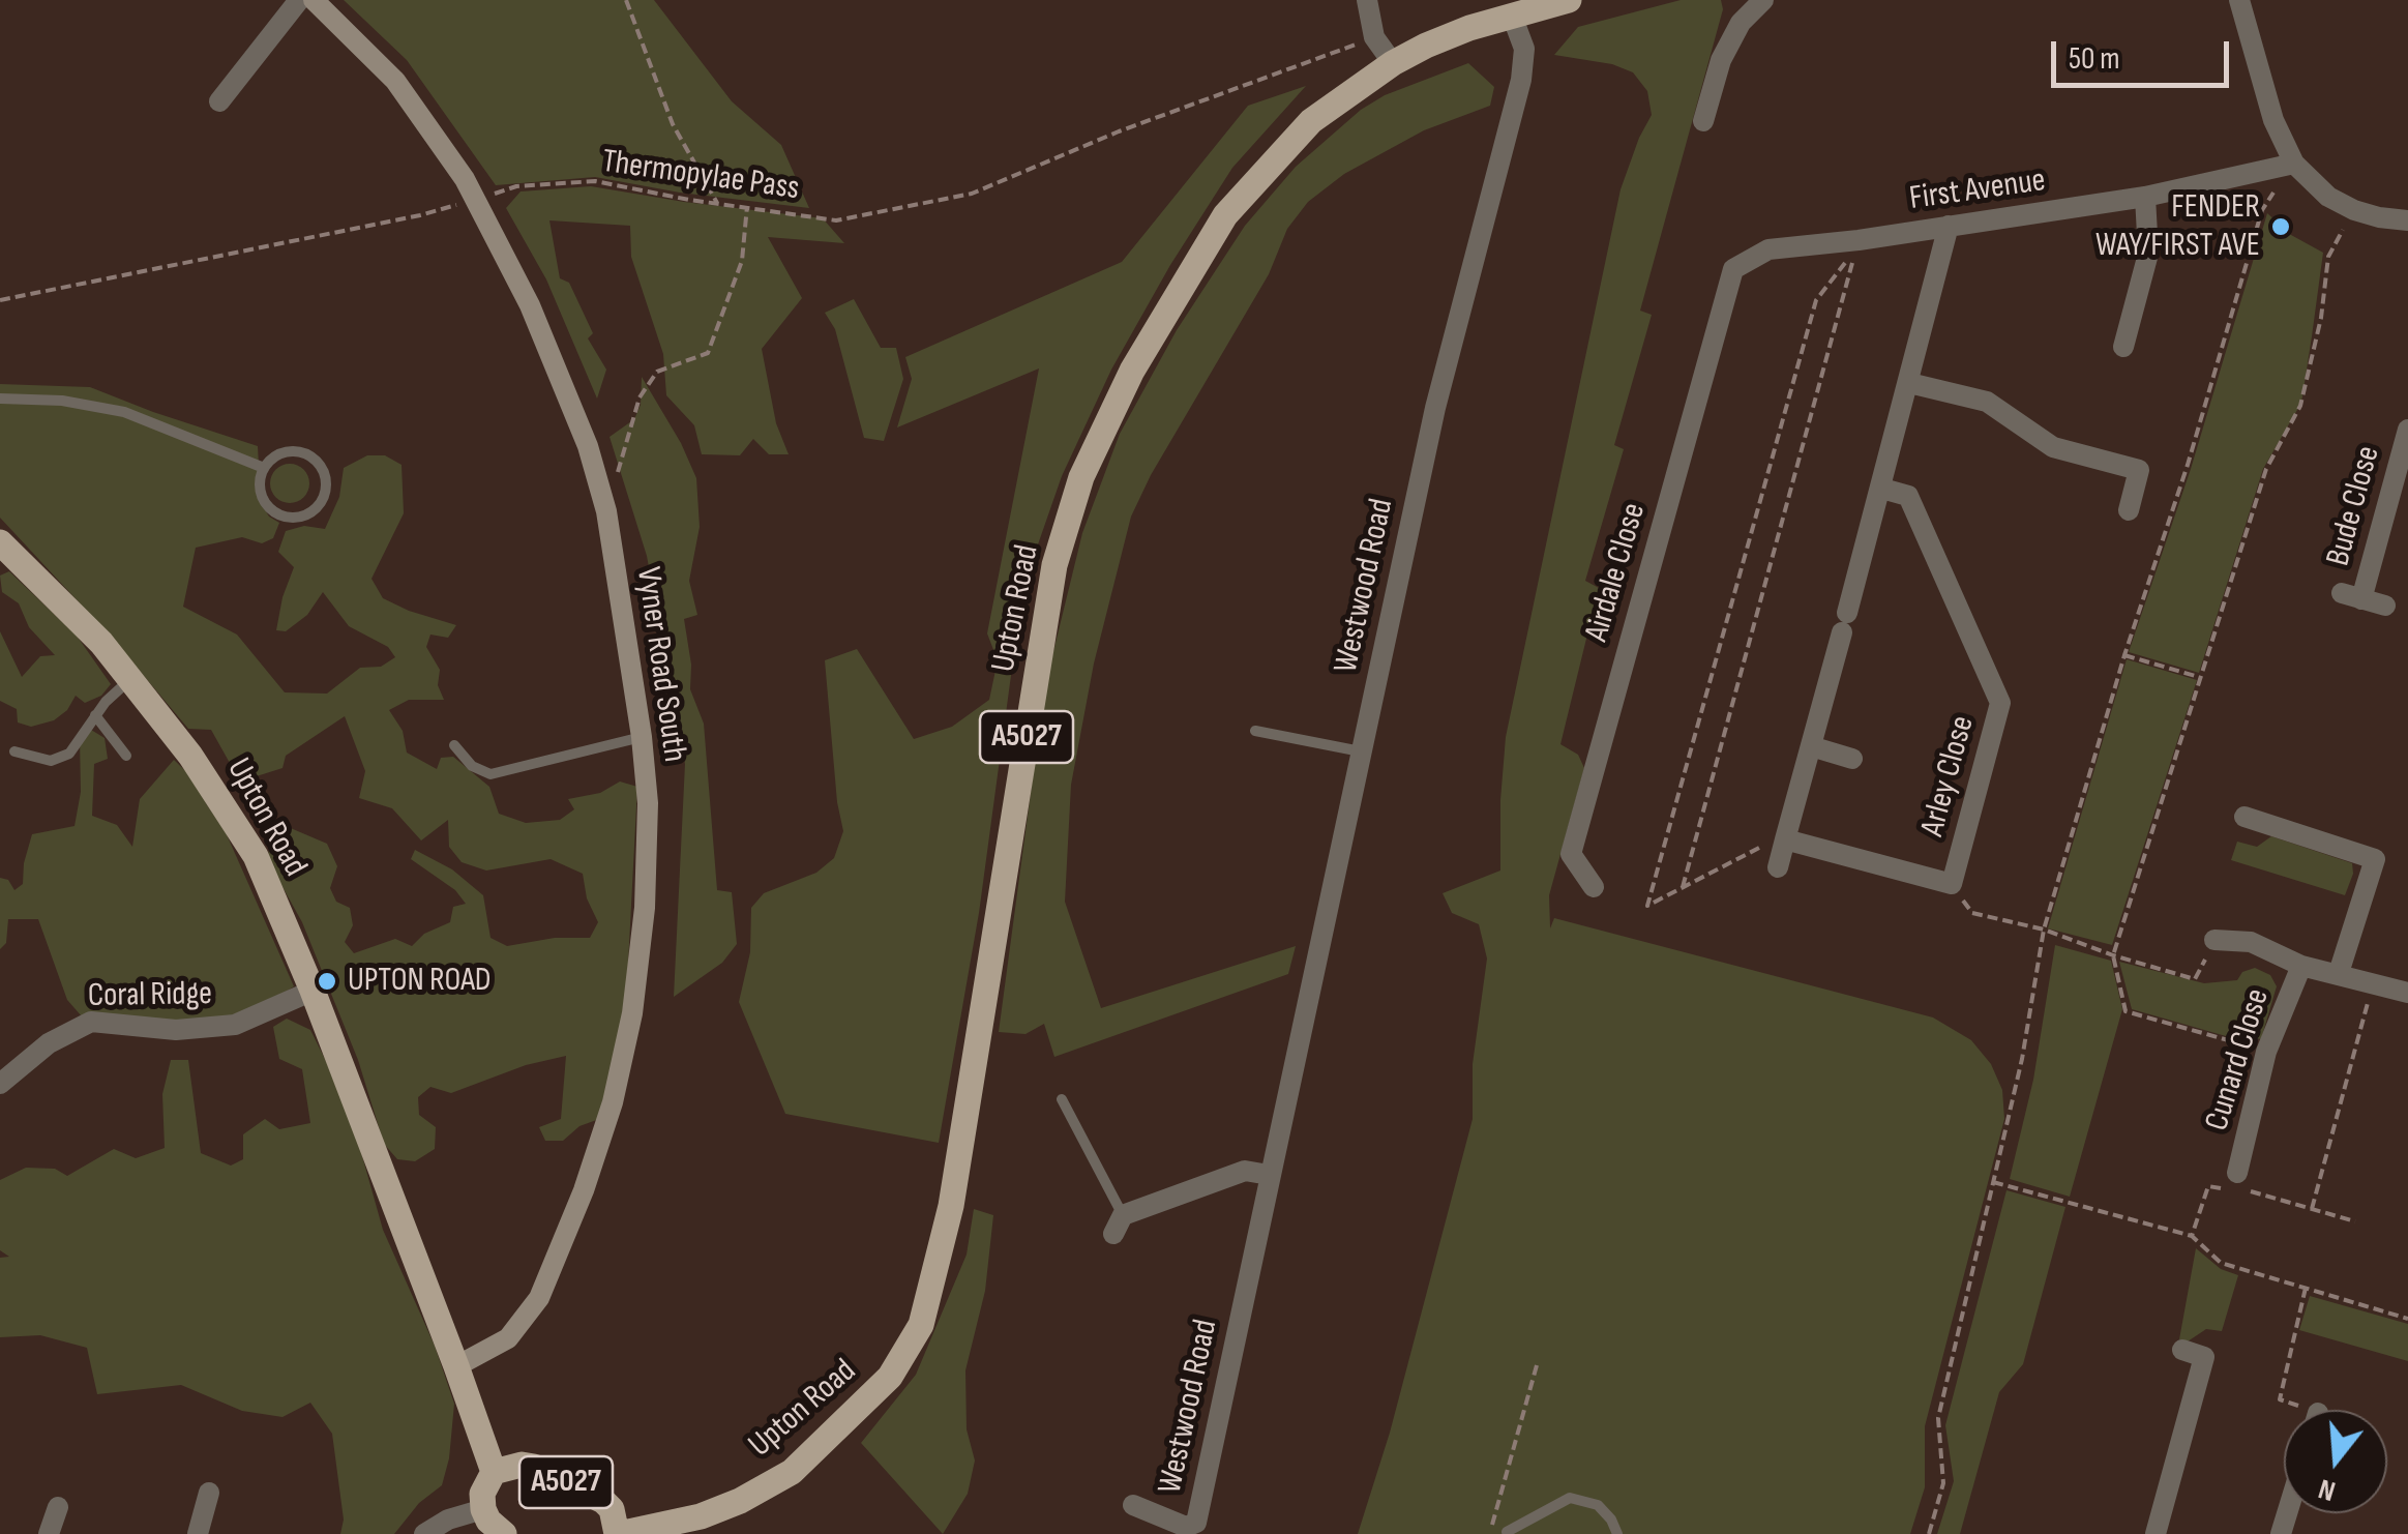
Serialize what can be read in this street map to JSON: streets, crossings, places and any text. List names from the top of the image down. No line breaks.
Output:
{"streets":{"main road":["Upton Road","A5027"],"street":["First Avenue","Bude Close","Airdale Close","Westwood Road","Vyner Road South","Arley Close","Coral Ridge","Cunard Close"],"path":["Thermopylae Pass"]},"crossings":[["First Avenue","Airdale Close"],["Westwood Road","Upton Road"],["Upton Road","Vyner Road South"],["Upton Road","A5027"],["Upton Road","Coral Ridge"]],"places":["FENDER WAY/FIRST AVE","UPTON ROAD"],"scale_bar":"50 m","north":"bottom"}
